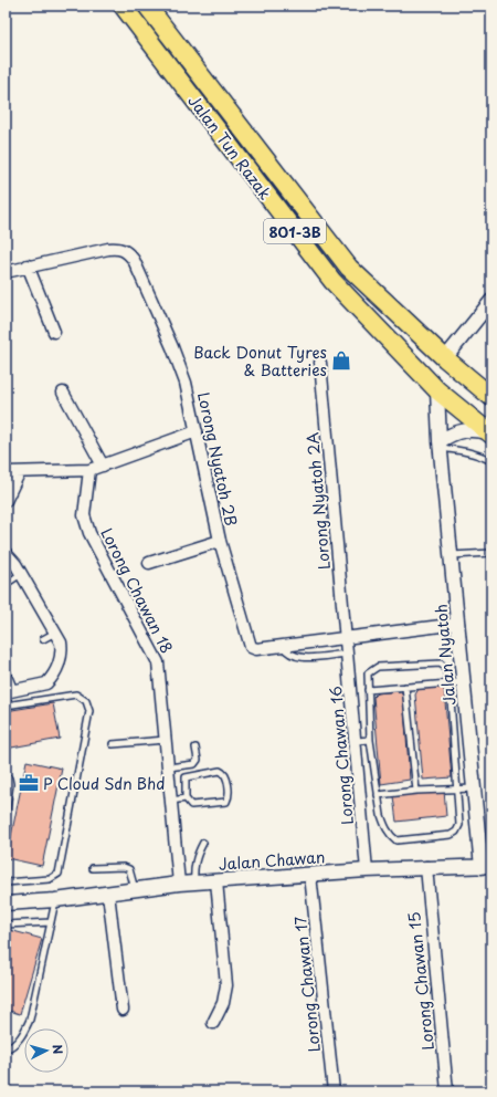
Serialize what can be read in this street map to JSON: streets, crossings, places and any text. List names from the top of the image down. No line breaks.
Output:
{"streets":{"highway":["Jalan Tun Razak","801-3B"],"street":["Lorong Nyatoh 2B","Lorong Nyatoh 2A","Lorong Chawan 18","Jalan Nyatoh","Lorong Chawan 16","Jalan Chawan","Lorong Chawan 15","Lorong Chawan 17"]},"crossings":[["Jalan Tun Razak","Jalan Nyatoh"],["Lorong Nyatoh 2A","Lorong Chawan 16"],["Lorong Chawan 18","Jalan Chawan"],["Jalan Nyatoh","Jalan Chawan"],["Lorong Chawan 16","Jalan Chawan"],["Jalan Chawan","Lorong Chawan 15"],["Jalan Chawan","Lorong Chawan 17"]],"places":{"shop":["Back Donut Tyres & Batteries"],"office":["P Cloud Sdn Bhd"]},"north":"right"}
